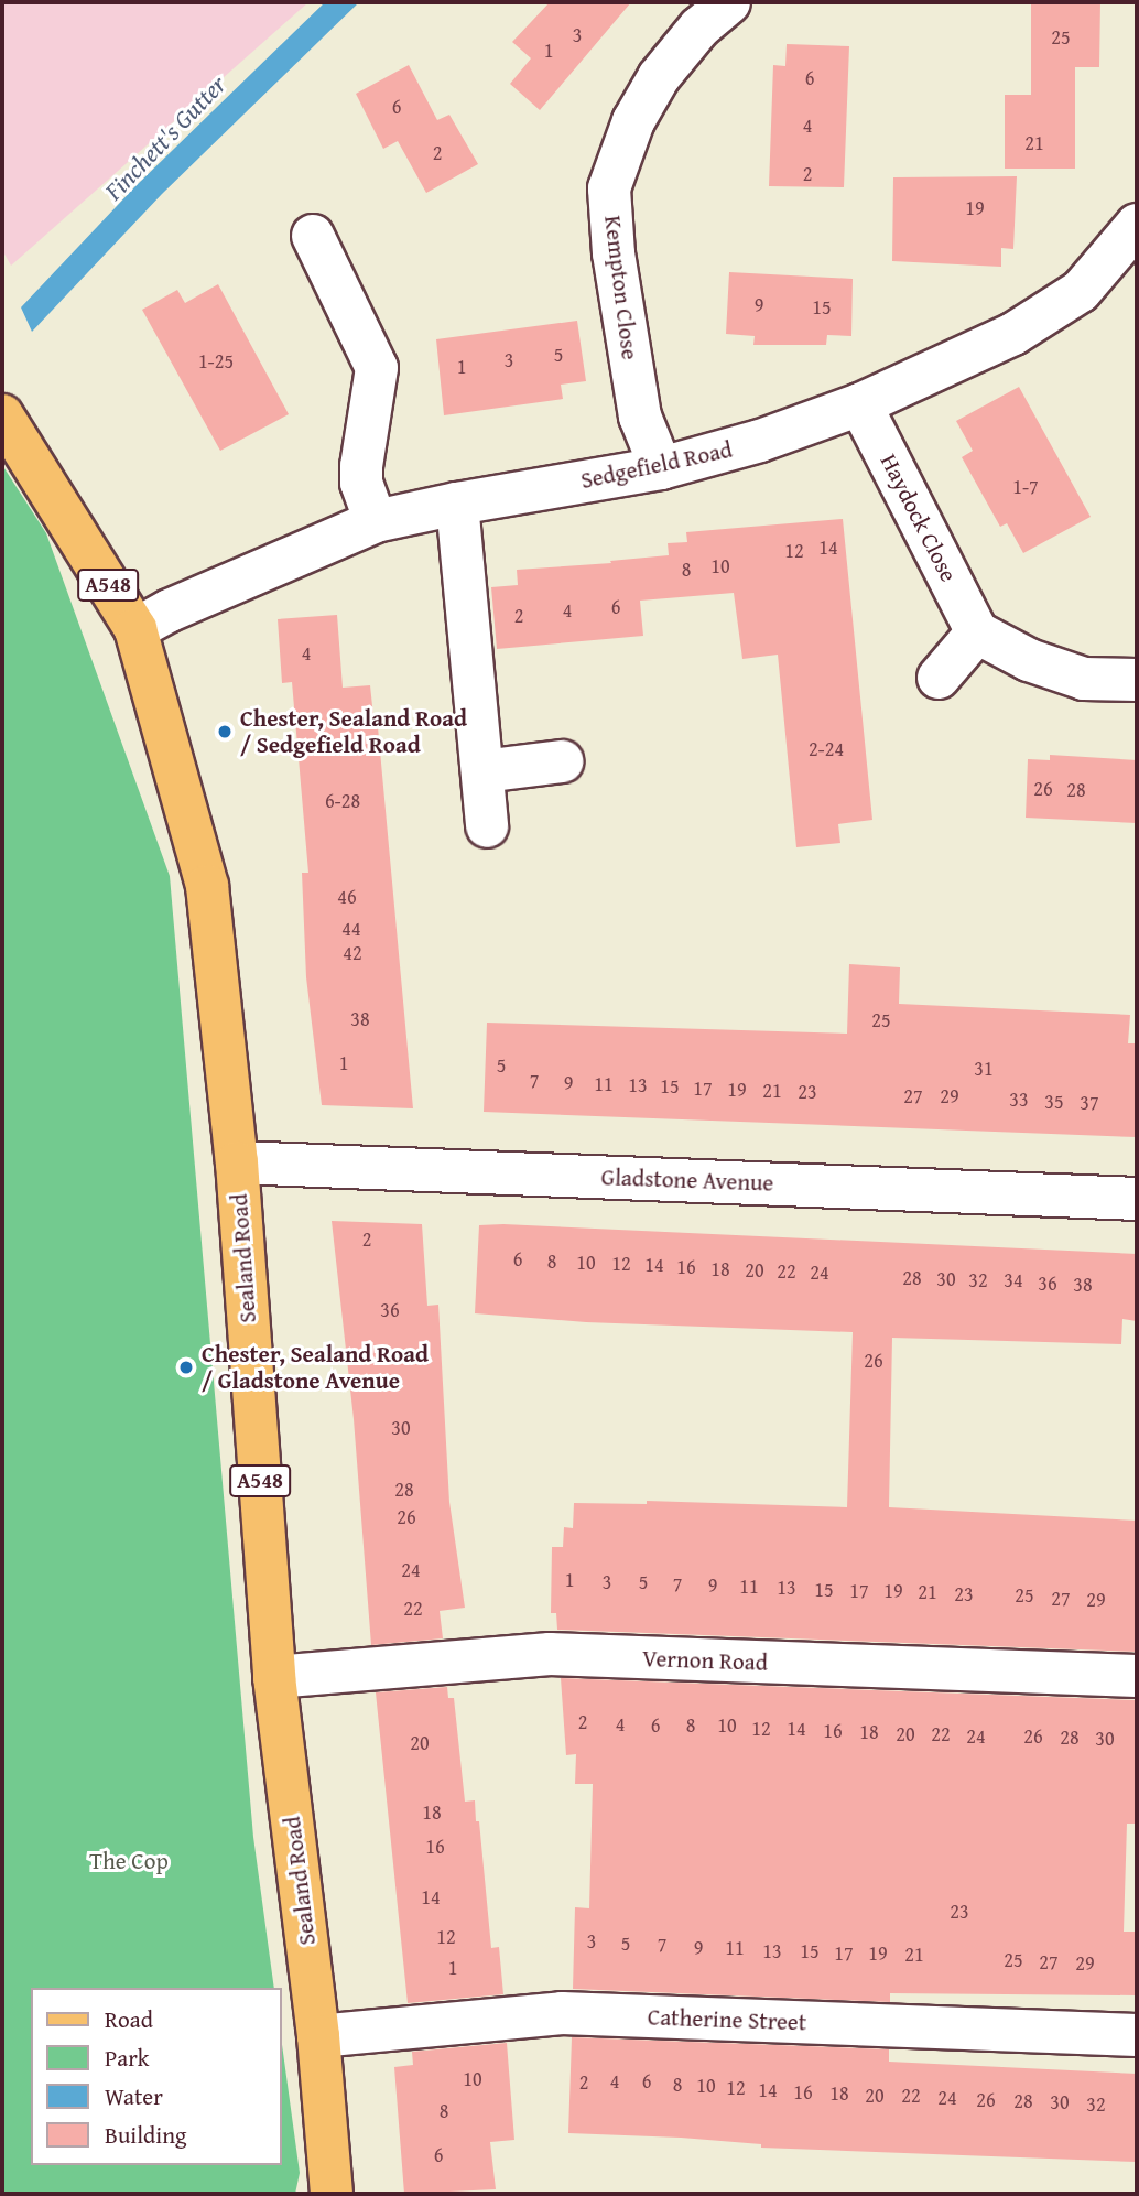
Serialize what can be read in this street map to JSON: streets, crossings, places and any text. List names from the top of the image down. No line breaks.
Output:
{"streets":{"main road":["A548","Sealand Road"],"street":["Kempton Close","Sedgefield Road","Haydock Close","Gladstone Avenue","Vernon Road","Catherine Street"]},"crossings":[["Kempton Close","Sedgefield Road"],["Sedgefield Road","Haydock Close"],["Sedgefield Road","Sealand Road"],["Gladstone Avenue","Sealand Road"],["Sealand Road","Vernon Road"],["Sealand Road","Catherine Street"]],"water":["Finchett's Gutter"],"parks":["The Cop"],"places":["Chester, Sealand Road / Sedgefield Road","Chester, Sealand Road / Gladstone Avenue"],"house_numbers":["3","25","1","6","6","4","21","2","2","19","9","15","5","3","1-25","1","1-7","14","12","10","8","6","4","2","4","2-24","26","28","6-28","46","44","42","38","25","1","5","31","7","9","11","13","15","17","19","21","23","27","29","33","35","37","2","6","8","10","12","14","16","18","20","22","24","28","30","32","34","36","38","36","26","30","28","26","24","1","3","5","7","9","11","13","15","17","19","21","23","25","27","29","22","2","4","6","8","10","12","14","16","18","20","22","24","26","28","30","20","18","16","14","23","12","3","5","7","9","11","13","15","17","19","21","25","27","29","1","10","4","6","2","8","10","12","14","16","18","20","22","24","26","28","30","32","8","6"],"legend":["Road","Park","Water","Building"]}
